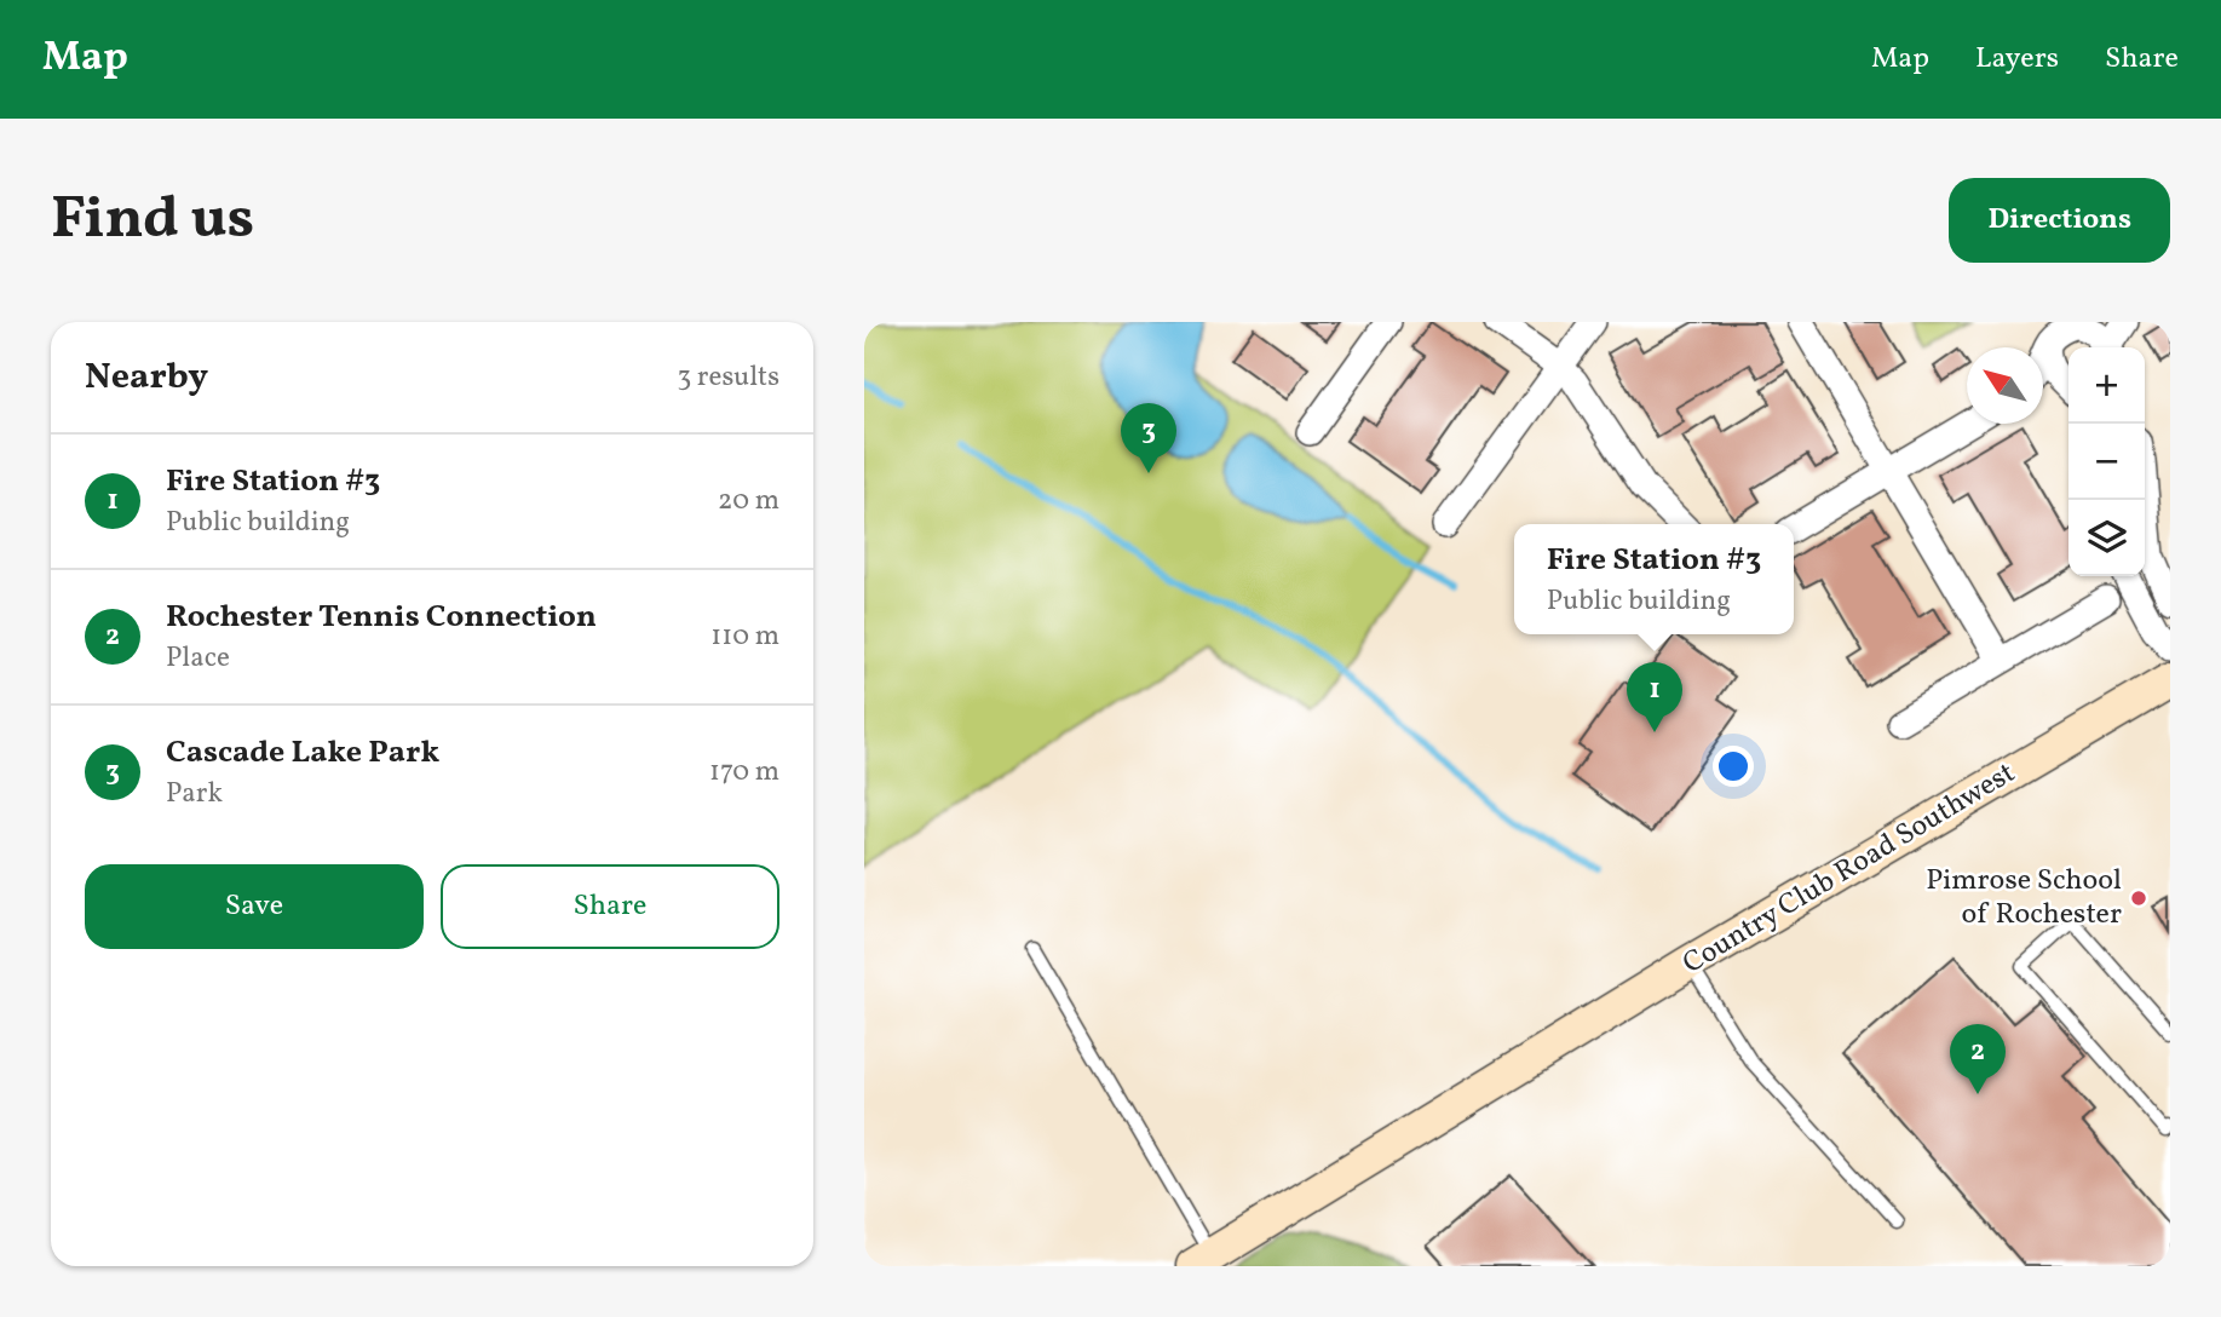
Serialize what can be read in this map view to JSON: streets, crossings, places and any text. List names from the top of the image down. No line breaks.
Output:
{"streets":{"main road":["Country Club Road Southwest"]},"places":["Pimrose School of Rochester"],"north":"top left","page":{"header":"Map","nav":["Map","Layers","Share"],"buttons":["Directions",["Save","Share"]],"title":"Find us","heading":["Nearby","3 results"],"map_buttons":["+","−"],"pins":["3","1","2"],"list":[{"mark":"1","name":"Fire Station #3","note":"Public building","value":"20 m"},{"mark":"2","name":"Rochester Tennis Connection","note":"Place","value":"110 m"},{"mark":"3","name":"Cascade Lake Park","note":"Park","value":"170 m"}],"popup":["Fire Station #3","Public building"]}}
